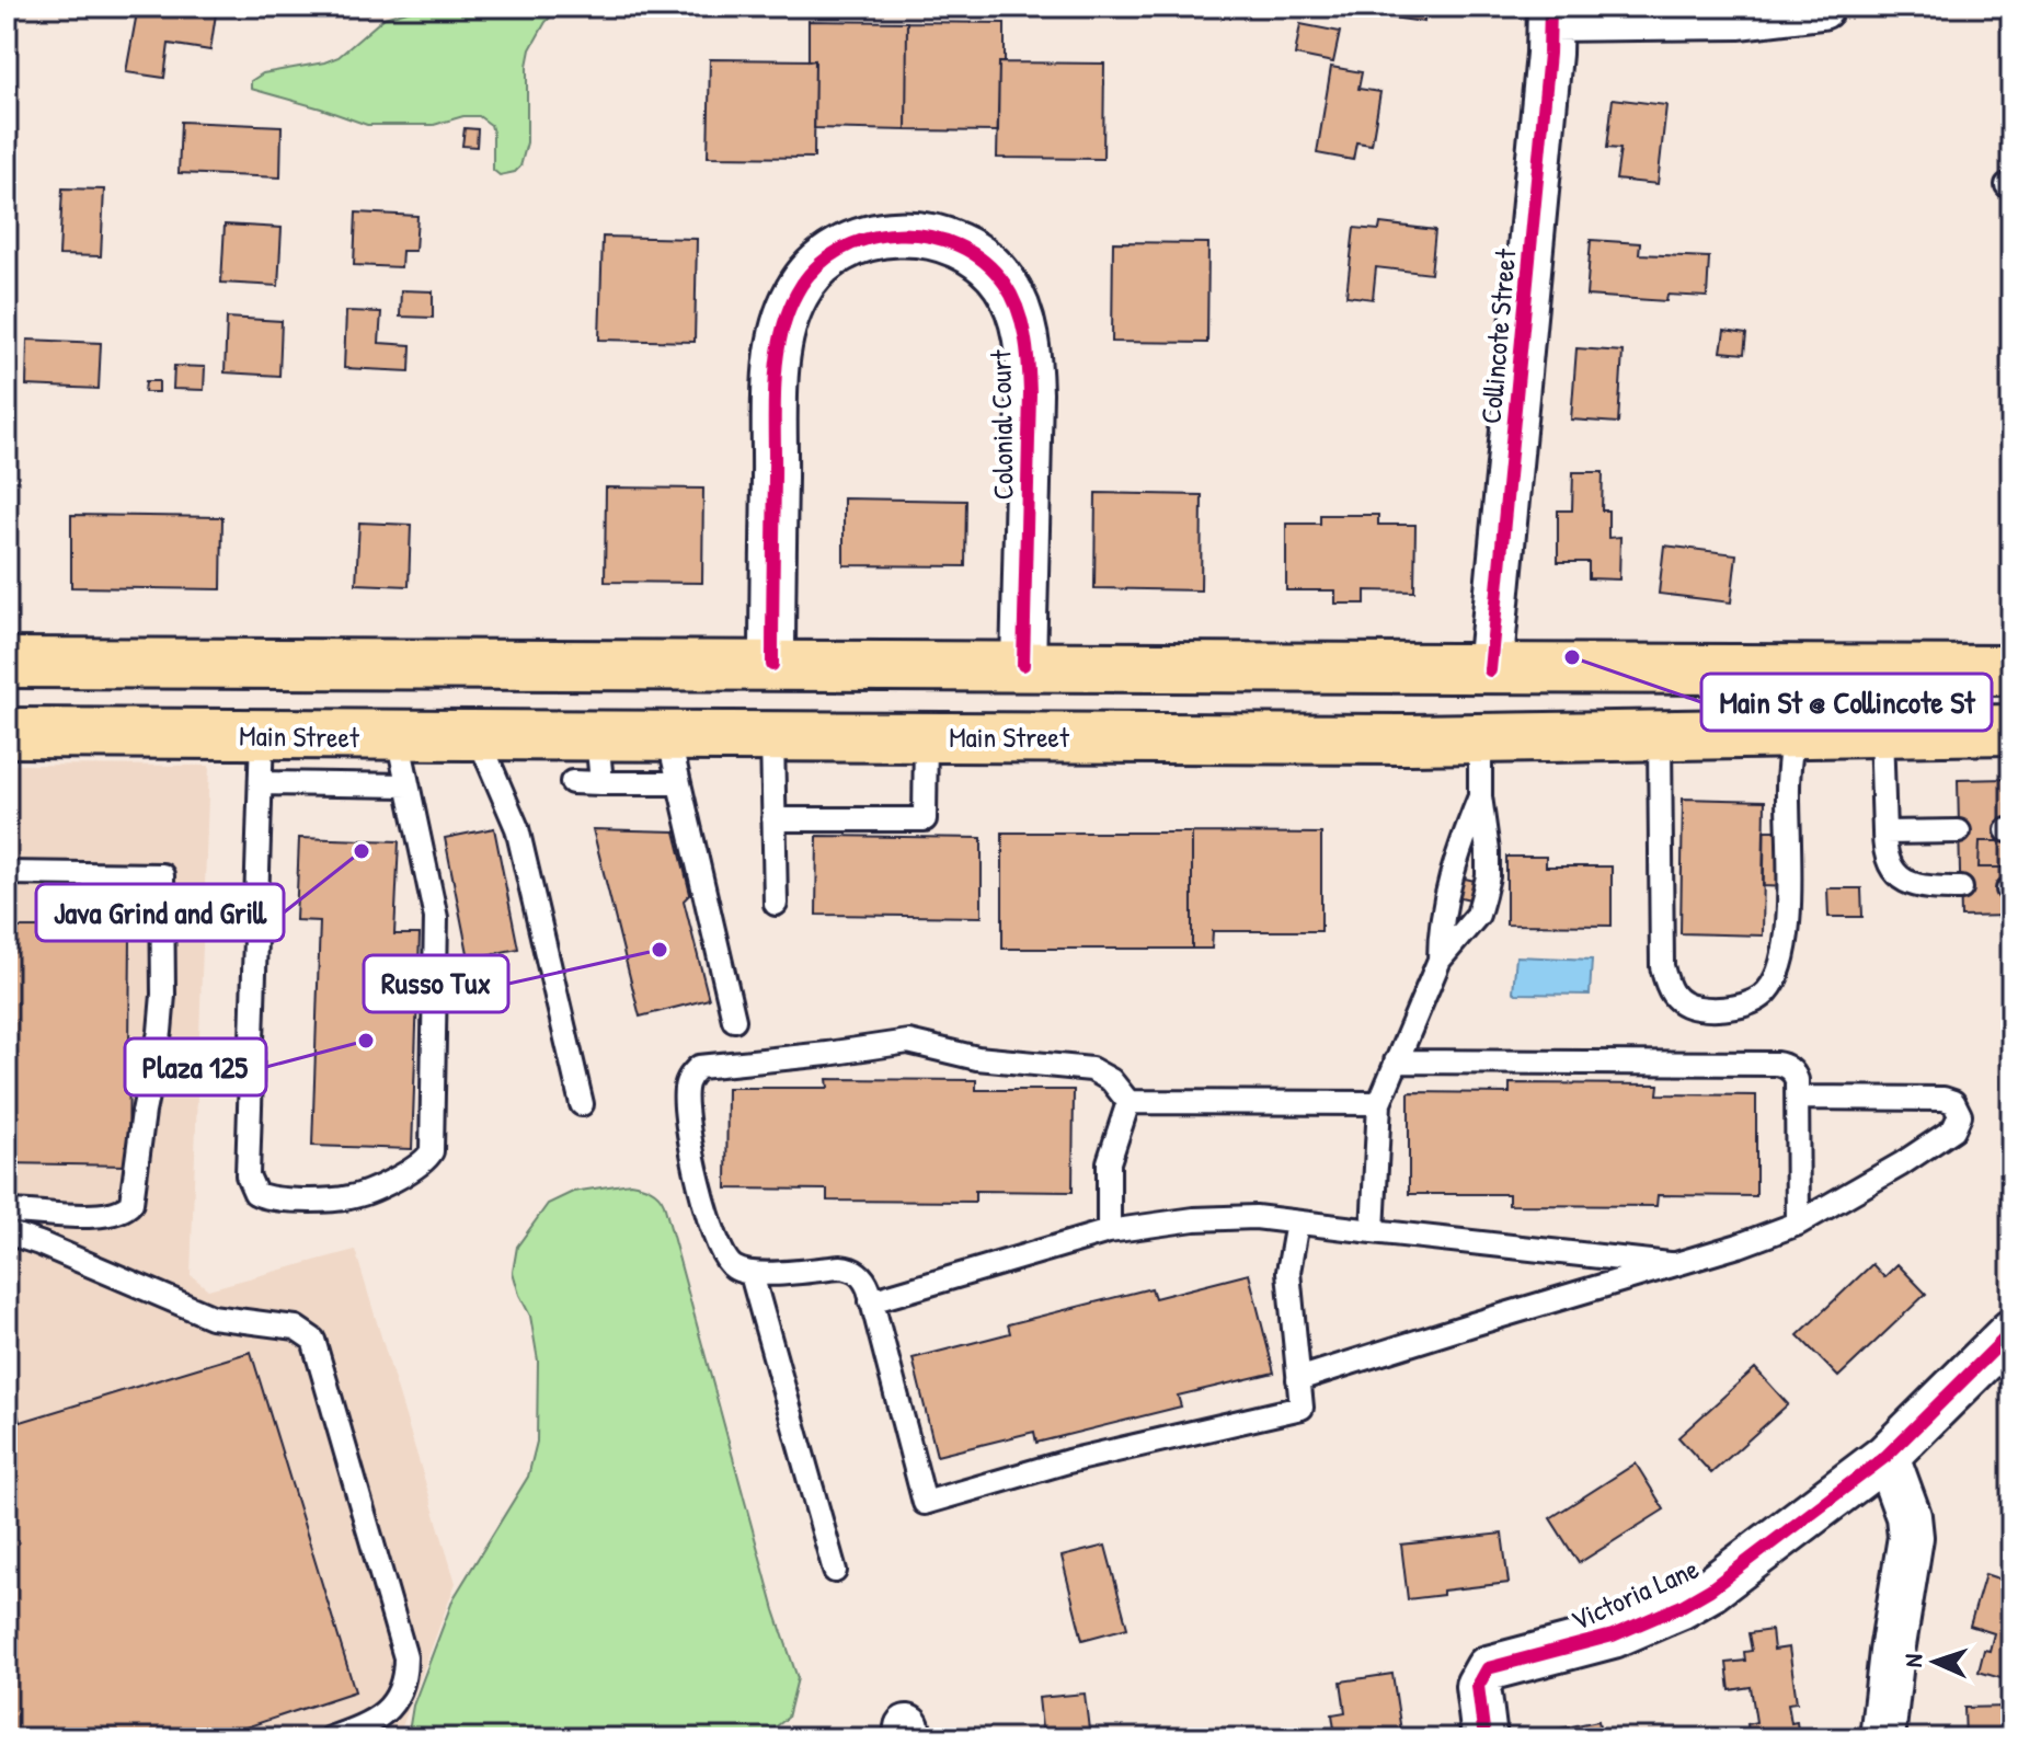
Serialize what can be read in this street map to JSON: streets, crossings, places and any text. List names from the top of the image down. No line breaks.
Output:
{"streets":{"main road":["Main Street"],"street":["Collincote Street","Colonial Court","Victoria Lane"]},"places":["Main St @ Collincote St","Java Grind and Grill","Russo Tux","Plaza 125"],"north":"left"}
